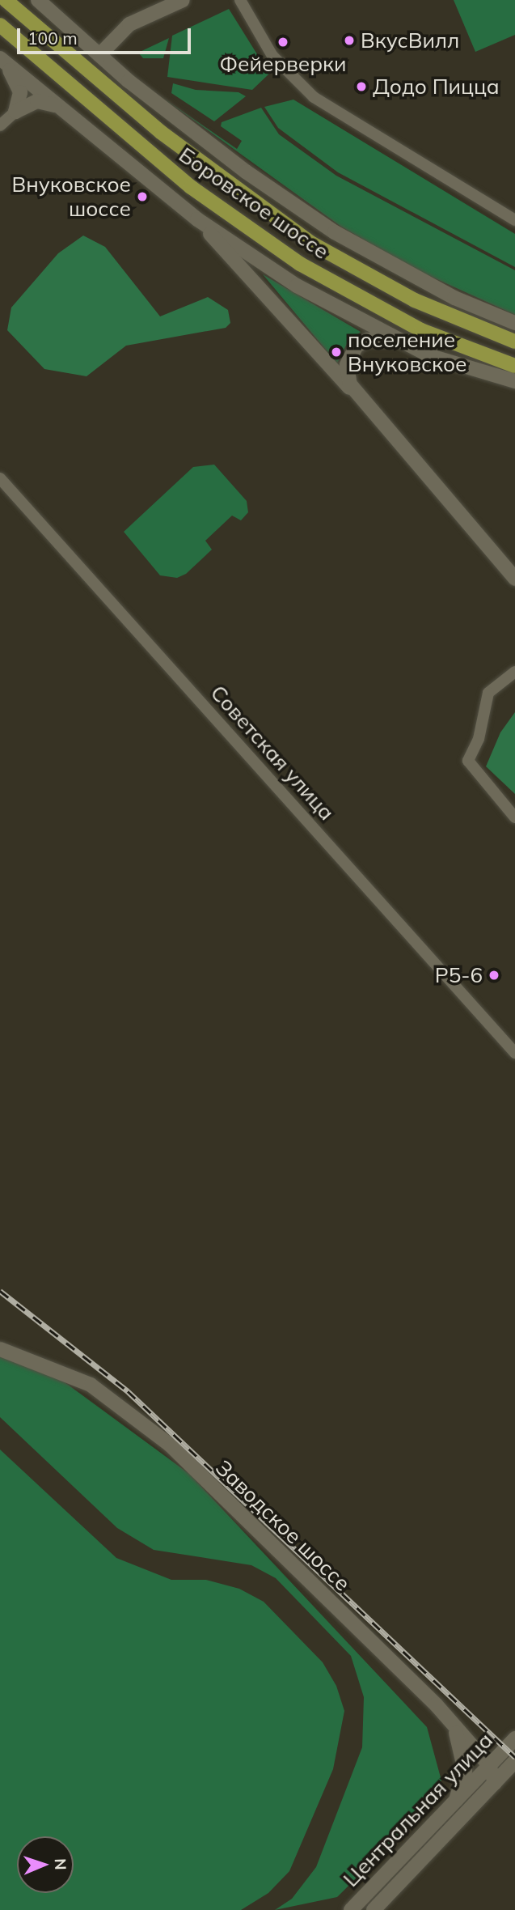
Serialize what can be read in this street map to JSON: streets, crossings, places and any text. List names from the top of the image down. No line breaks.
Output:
{"streets":{"main road":["Боровское шоссе"],"street":["Советская улица","Заводское шоссе","Центральная улица"]},"crossings":[["Заводское шоссе","Центральная улица"]],"places":["ВкусВилл","Фейерверки","Додо Пицца","Внуковское шоссе","поселение Внуковское","Р5-6"],"scale_bar":"100 m","north":"right"}
